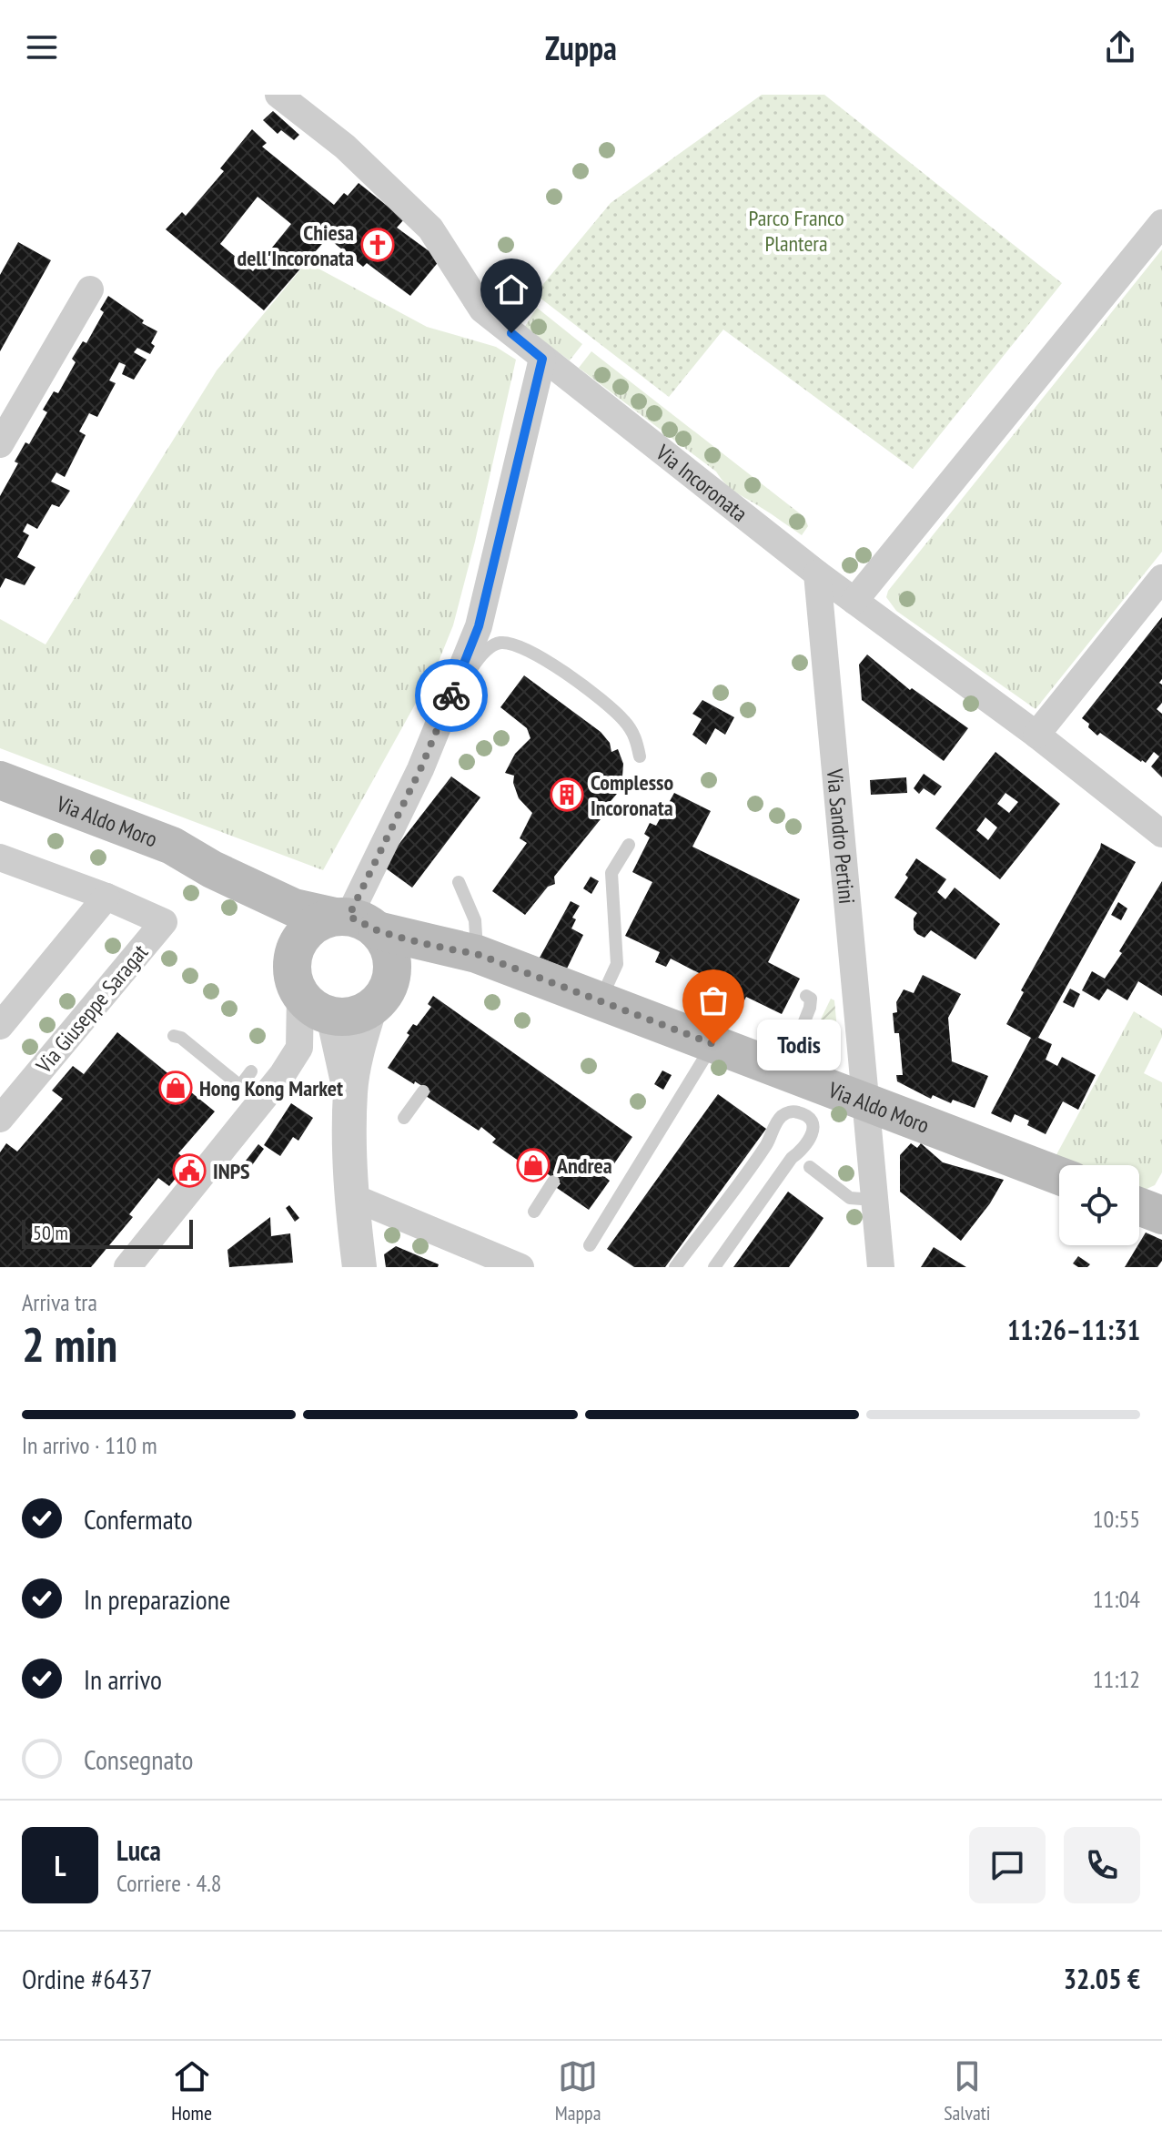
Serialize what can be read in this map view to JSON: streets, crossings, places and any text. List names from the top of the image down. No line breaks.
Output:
{"streets":{"main road":["Via Aldo Moro"],"street":["Via Incoronata","Via Sandro Pertini","Via Giuseppe Saragat"]},"crossings":[["Via Incoronata","Via Sandro Pertini"],["Via Aldo Moro","Via Sandro Pertini"]],"parks":["Parco Franco Plantera"],"places":{"church":["Chiesa dell'Incoronata"],"building":["Complesso Incoronata"],"other":["Todis"],"shop":["Hong Kong Market","Andrea"],"public building":["INPS"]},"scale_bar":"50 m","page":{"header":"Zuppa","bubble":"Todis","scale":"50 m","heading":["2 min","Arriva tra","11:26–11:31"],"panel":["Luca","Corriere · 4.8","Ordine #6437","32.05 €"],"bar":"In arrivo · 110 m","list":[["Confermato","10:55"],["In preparazione","11:04"],["In arrivo","11:12"],"Consegnato"],"round":"L","tabs":["Home","Mappa","Salvati"]}}
